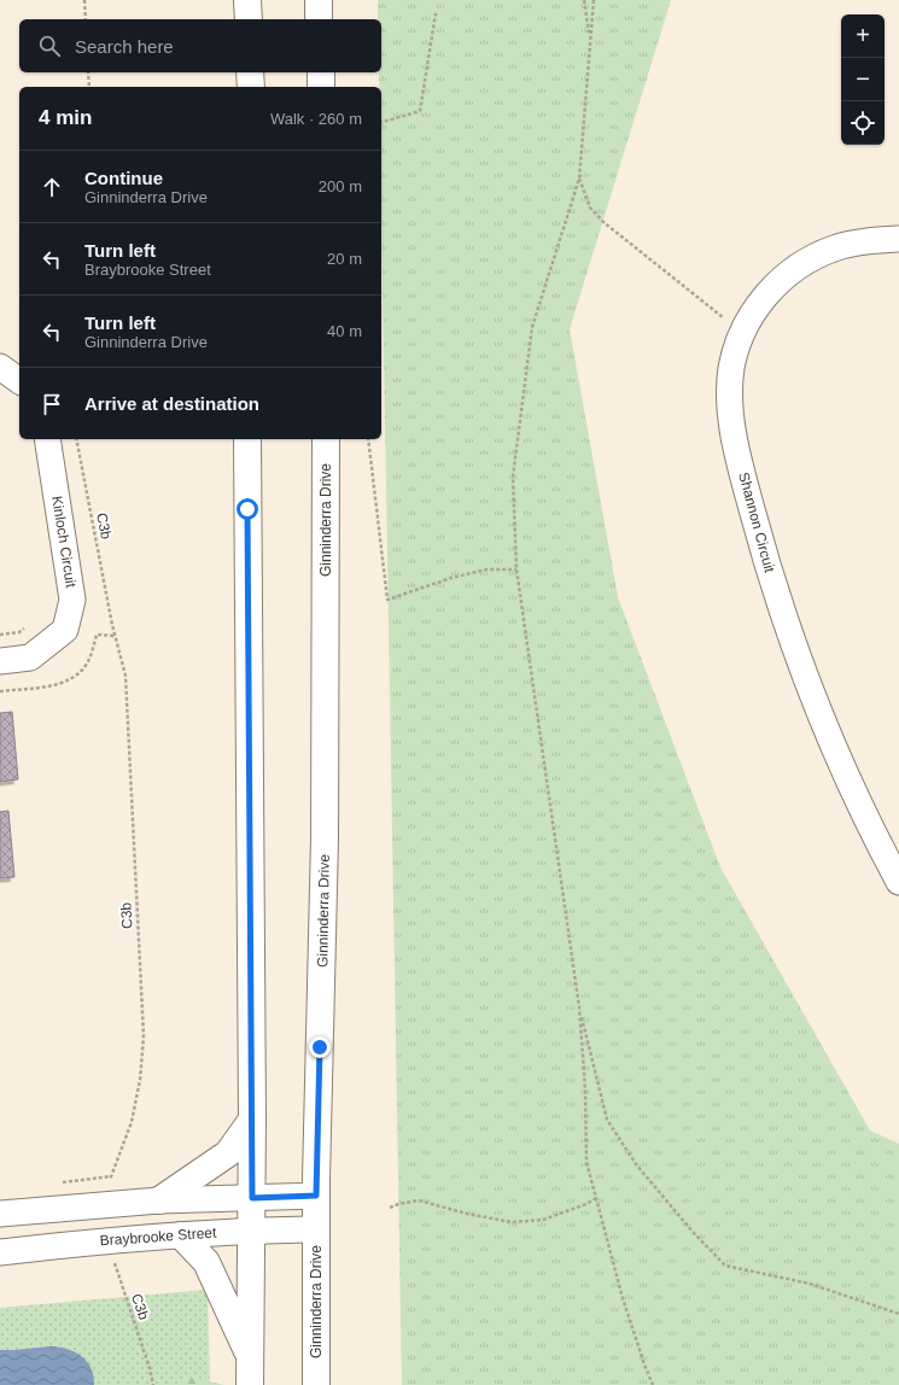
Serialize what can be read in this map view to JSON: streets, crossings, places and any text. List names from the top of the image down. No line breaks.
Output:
{"streets":{"main road":["Ginninderra Drive"],"street":["Shannon Circuit","Kinloch Circuit","Braybrooke Street"],"path":["C3b"]},"crossings":[["Ginninderra Drive","Braybrooke Street"],["C3b","Braybrooke Street"]],"page":{"map_buttons":["+","−"],"search":"Search here","heading":["4 min","Walk · 260 m"],"list":[["Continue","Ginninderra Drive","200 m"],["Turn left","Braybrooke Street","20 m"],["Turn left","Ginninderra Drive","40 m"],"Arrive at destination"]}}
